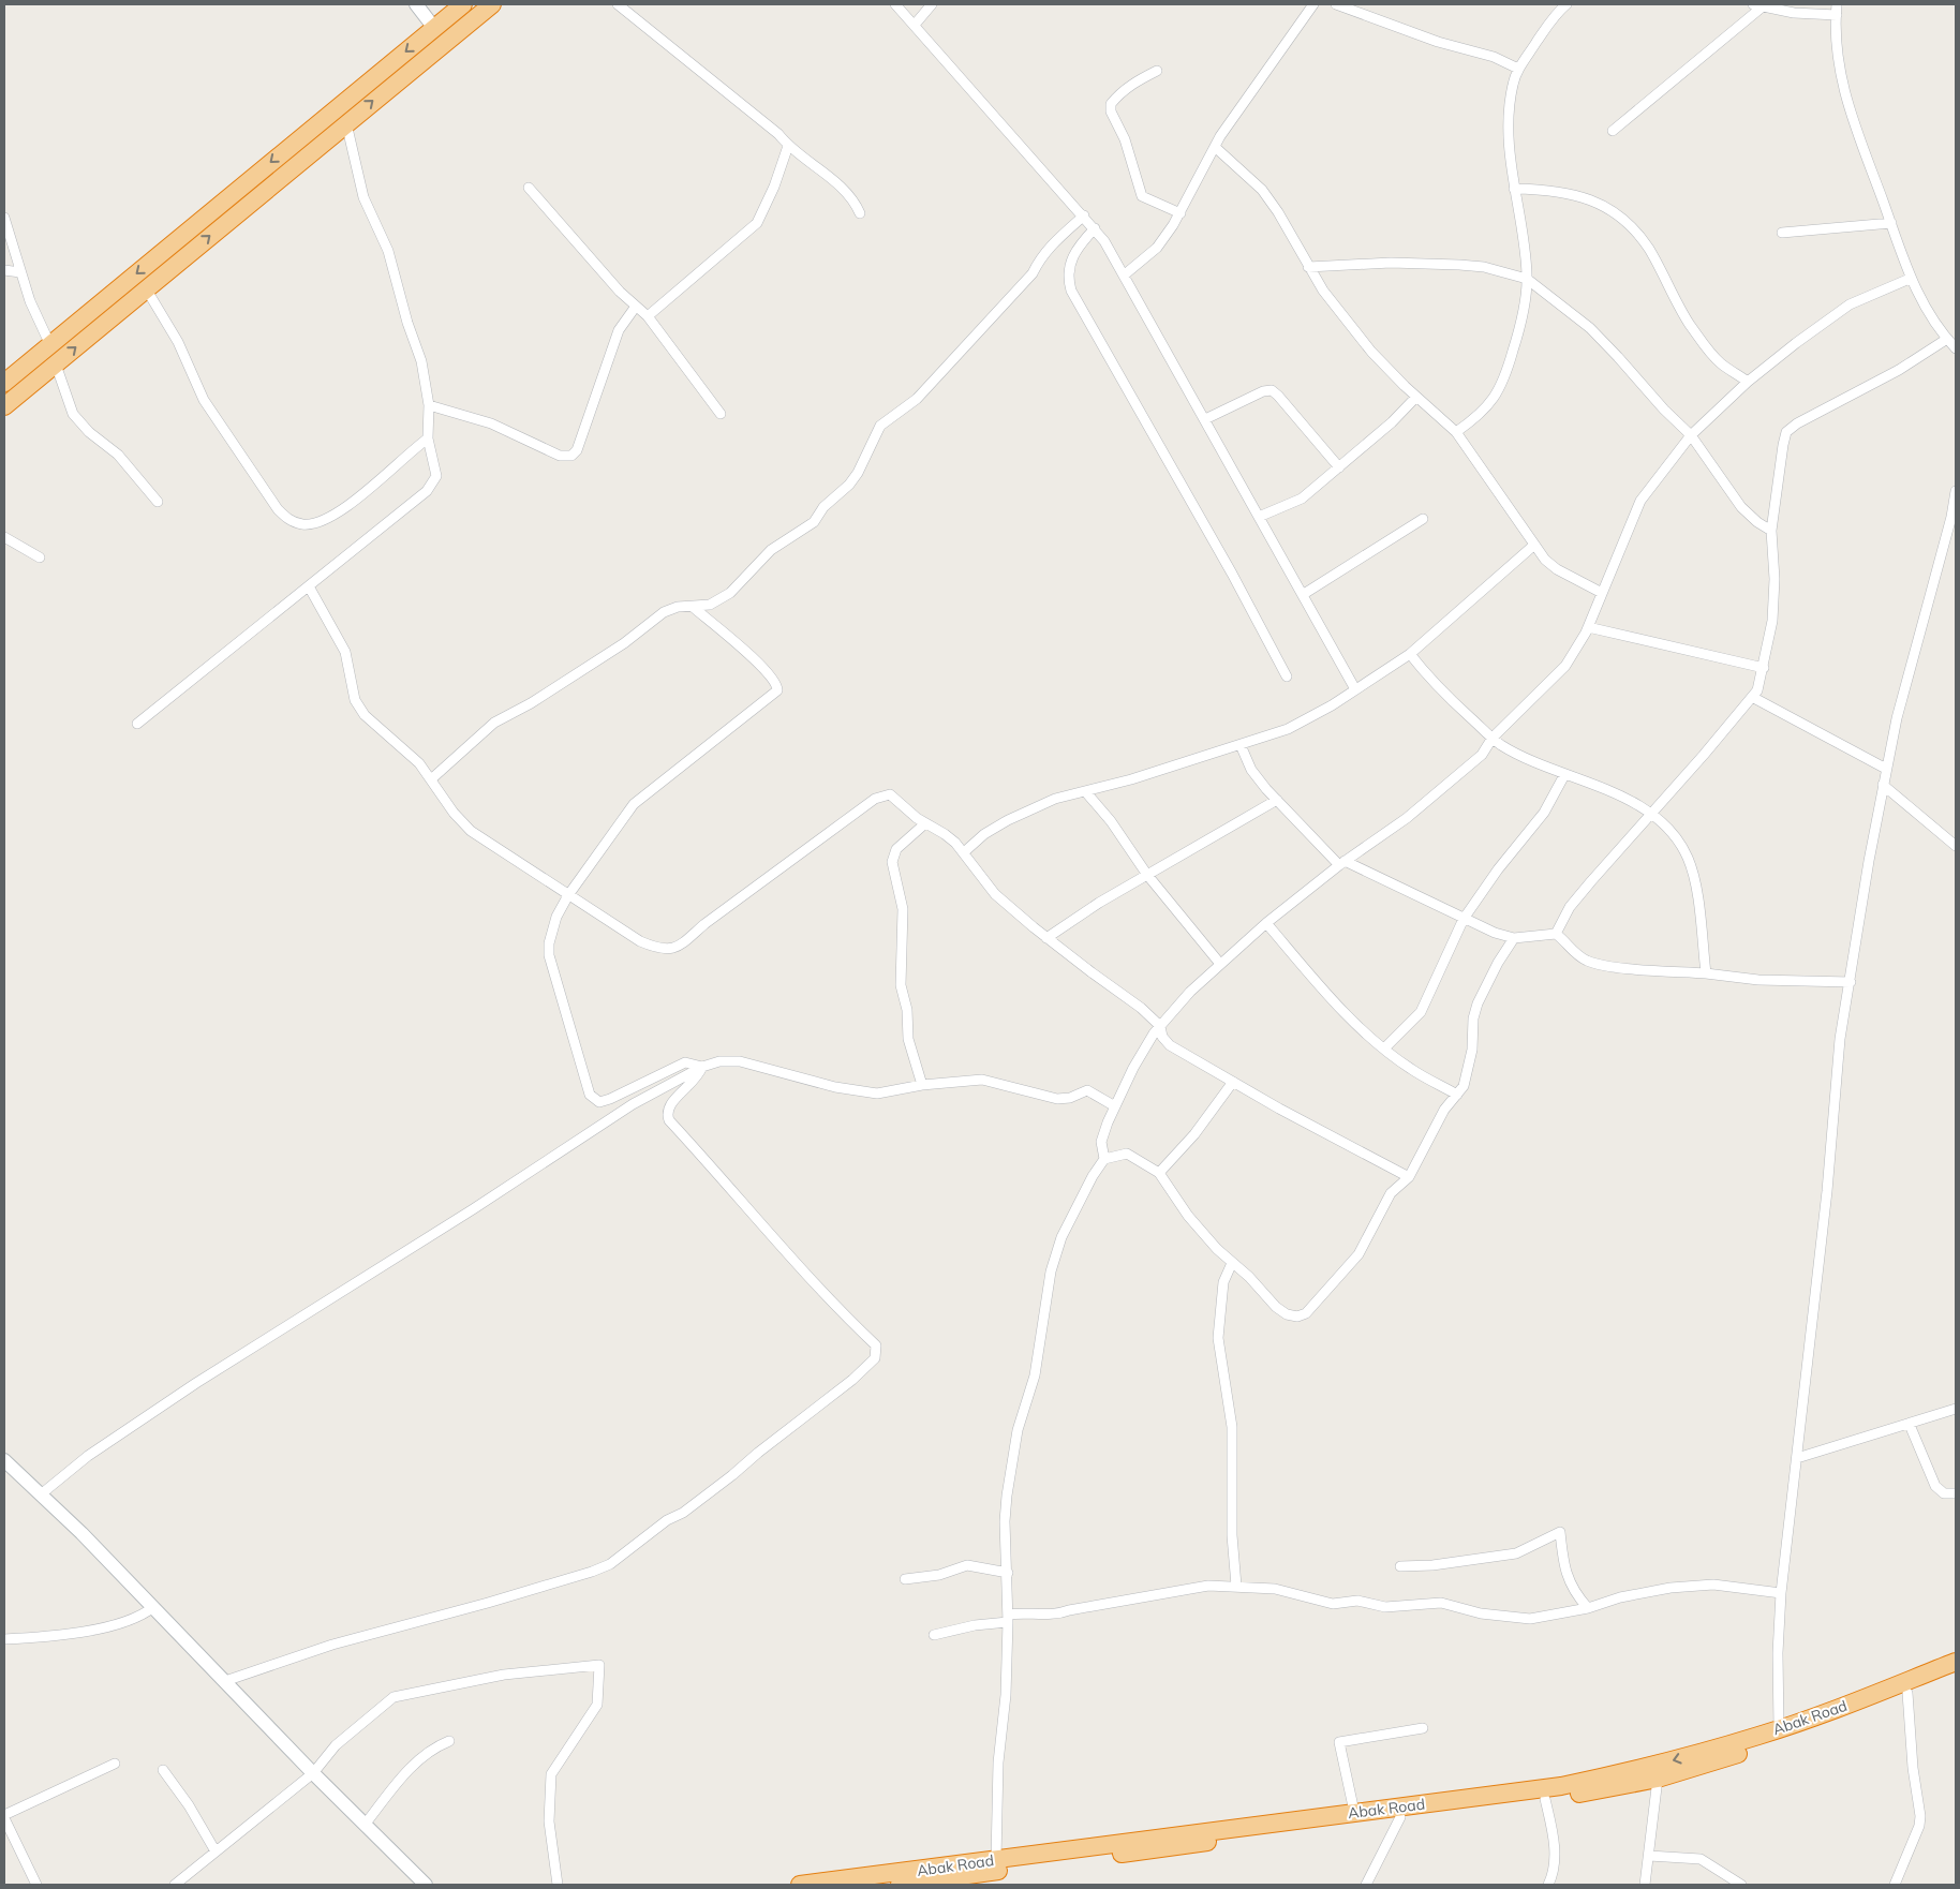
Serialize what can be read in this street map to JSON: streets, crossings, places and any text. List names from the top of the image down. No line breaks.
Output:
{"streets":{"highway":["Abak Road"]}}
